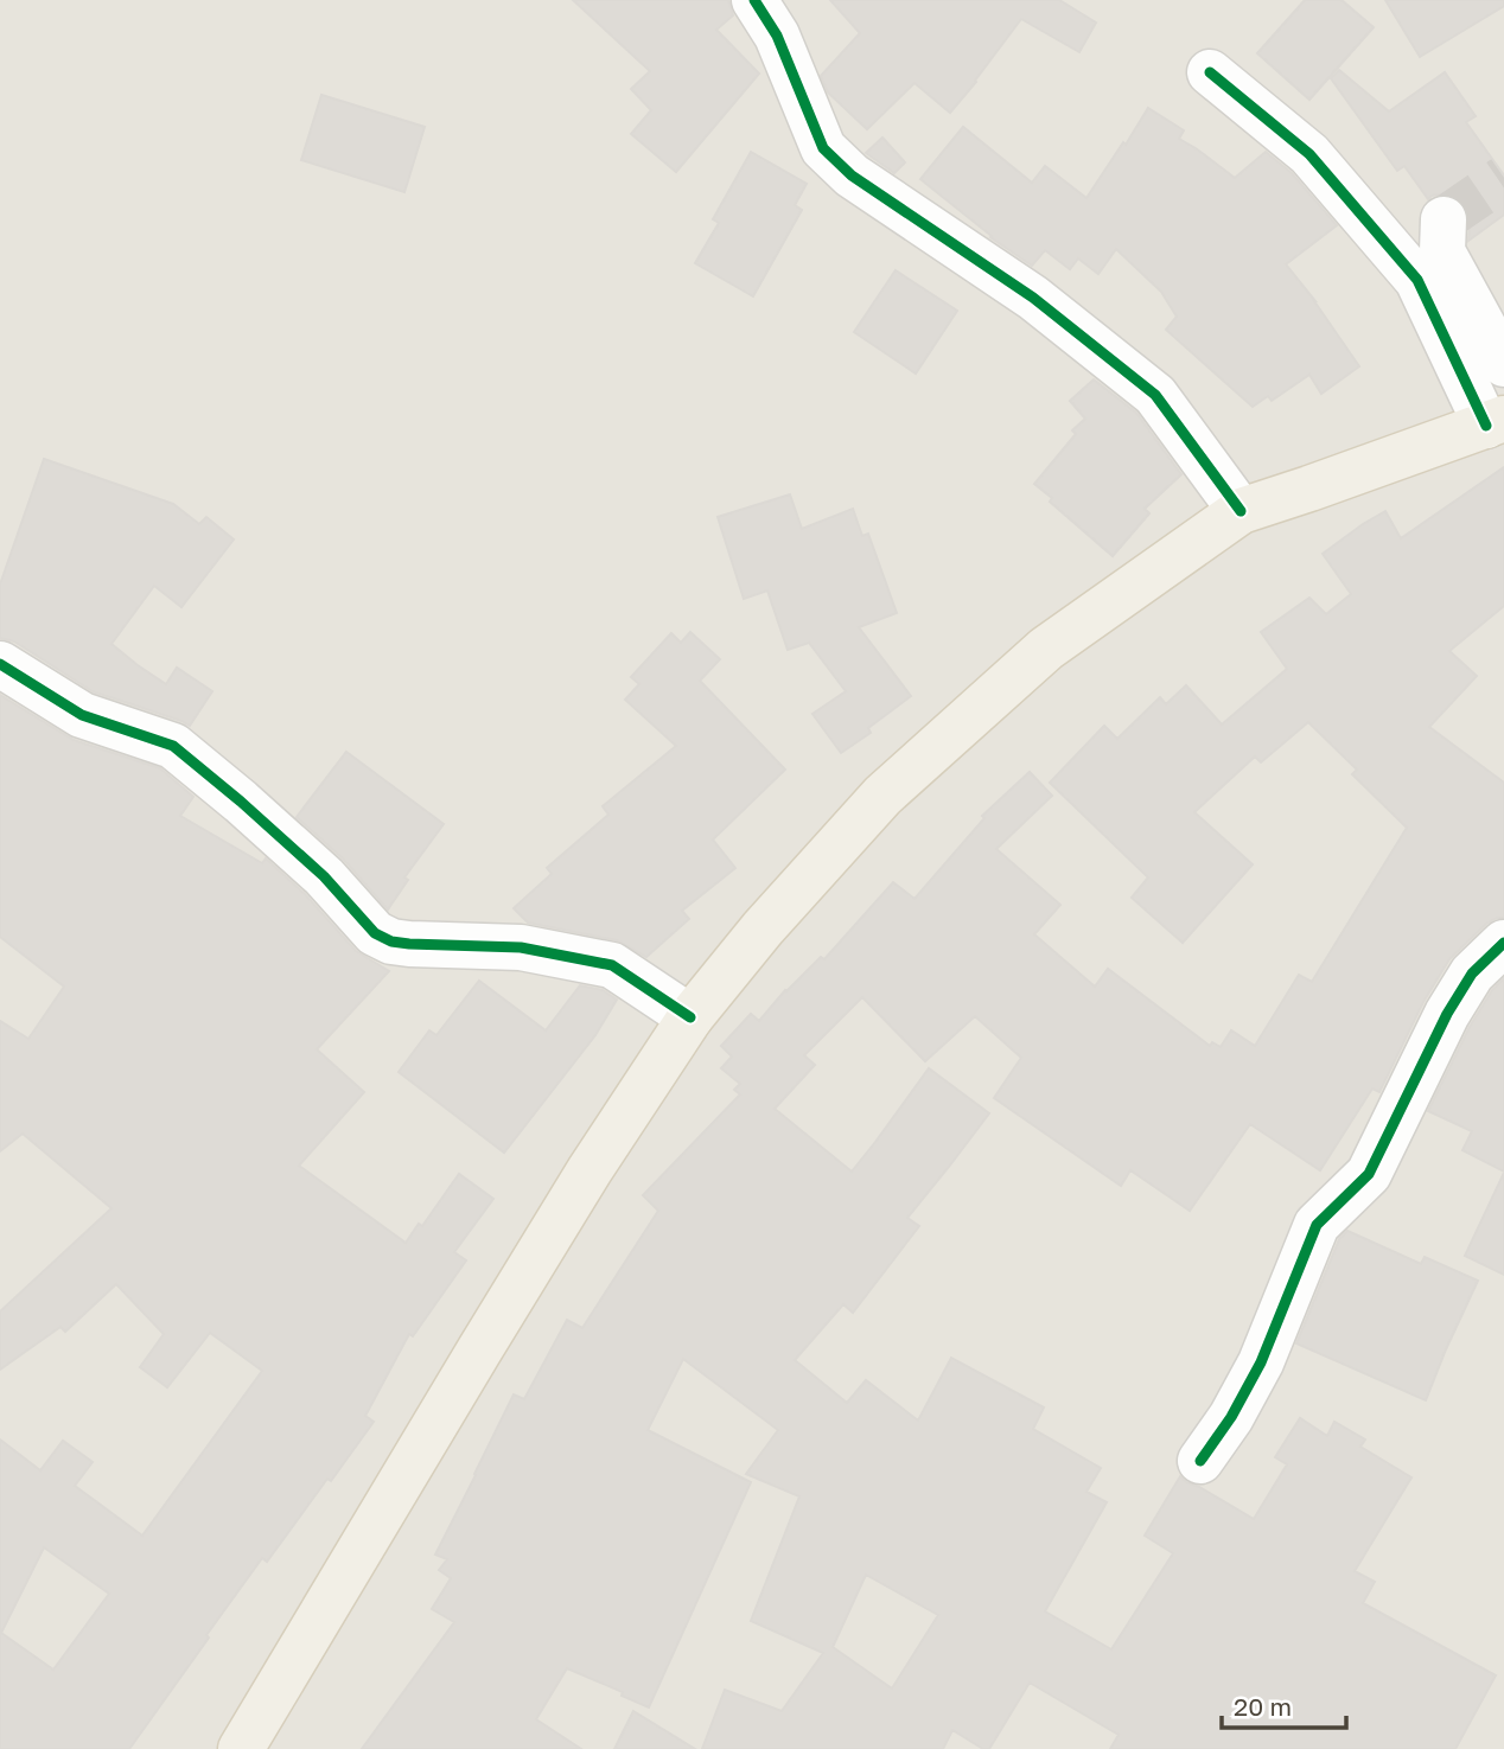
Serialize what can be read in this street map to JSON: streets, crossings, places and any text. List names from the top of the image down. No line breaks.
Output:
{"scale_bar":"20 m"}
